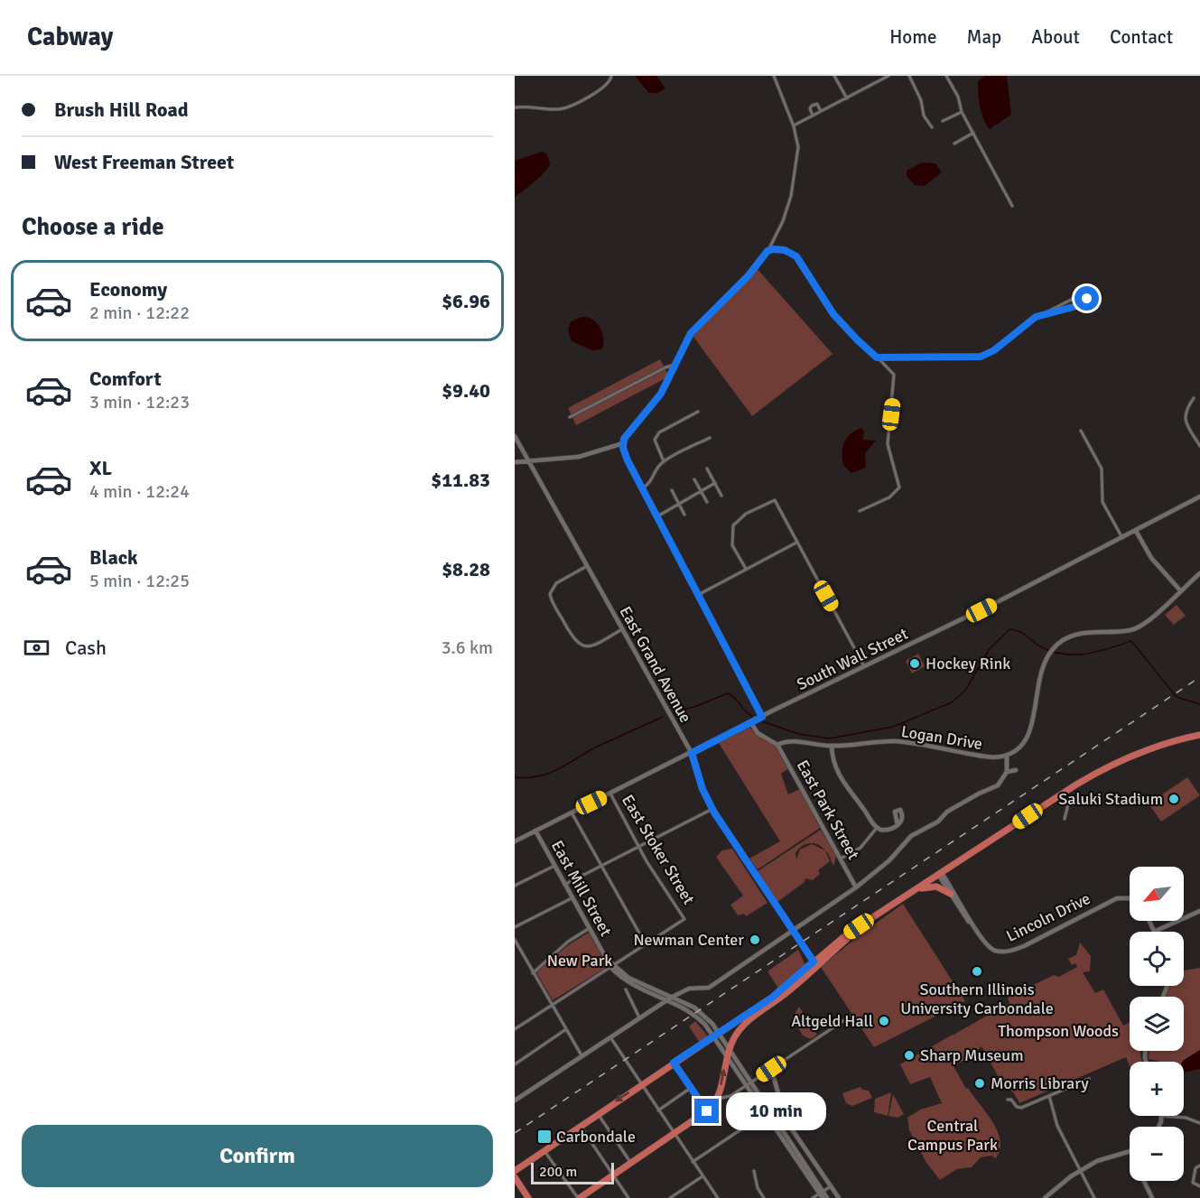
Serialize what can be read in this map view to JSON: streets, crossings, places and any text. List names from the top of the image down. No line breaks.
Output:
{"streets":{"street":["South Wall Street","East Grand Avenue","Logan Drive","East Park Street","East Stoker Street","East Mill Street","Lincoln Drive"]},"crossings":[["South Wall Street","East Grand Avenue"],["South Wall Street","East Stoker Street"],["South Wall Street","East Mill Street"],["Logan Drive","East Park Street"]],"parks":["New Park","Thompson Woods","Central Campus Park"],"places":{"other":["Hockey Rink","Saluki Stadium","Newman Center","Southern Illinois University Carbondale","Altgeld Hall","Sharp Museum","Morris Library"],"transit":["Carbondale"]},"scale_bar":"200 m","north":"bottom left","page":{"header":"Cabway","nav":["Home","Map","About","Contact"],"banner":["Brush Hill Road","West Freeman Street"],"heading":"Choose a ride","list":[{"name":"Economy","note":"2 min · 12:22","value":"$6.96"},{"name":"Comfort","note":"3 min · 12:23","value":"$9.40"},{"name":"XL","note":"4 min · 12:24","value":"$11.83"},{"name":"Black","note":"5 min · 12:25","value":"$8.28"}],"pay":["Cash","3.6 km"],"map_buttons":["+","−"],"bubble":"10 min","buttons":"Confirm","scale":"200 m"}}
